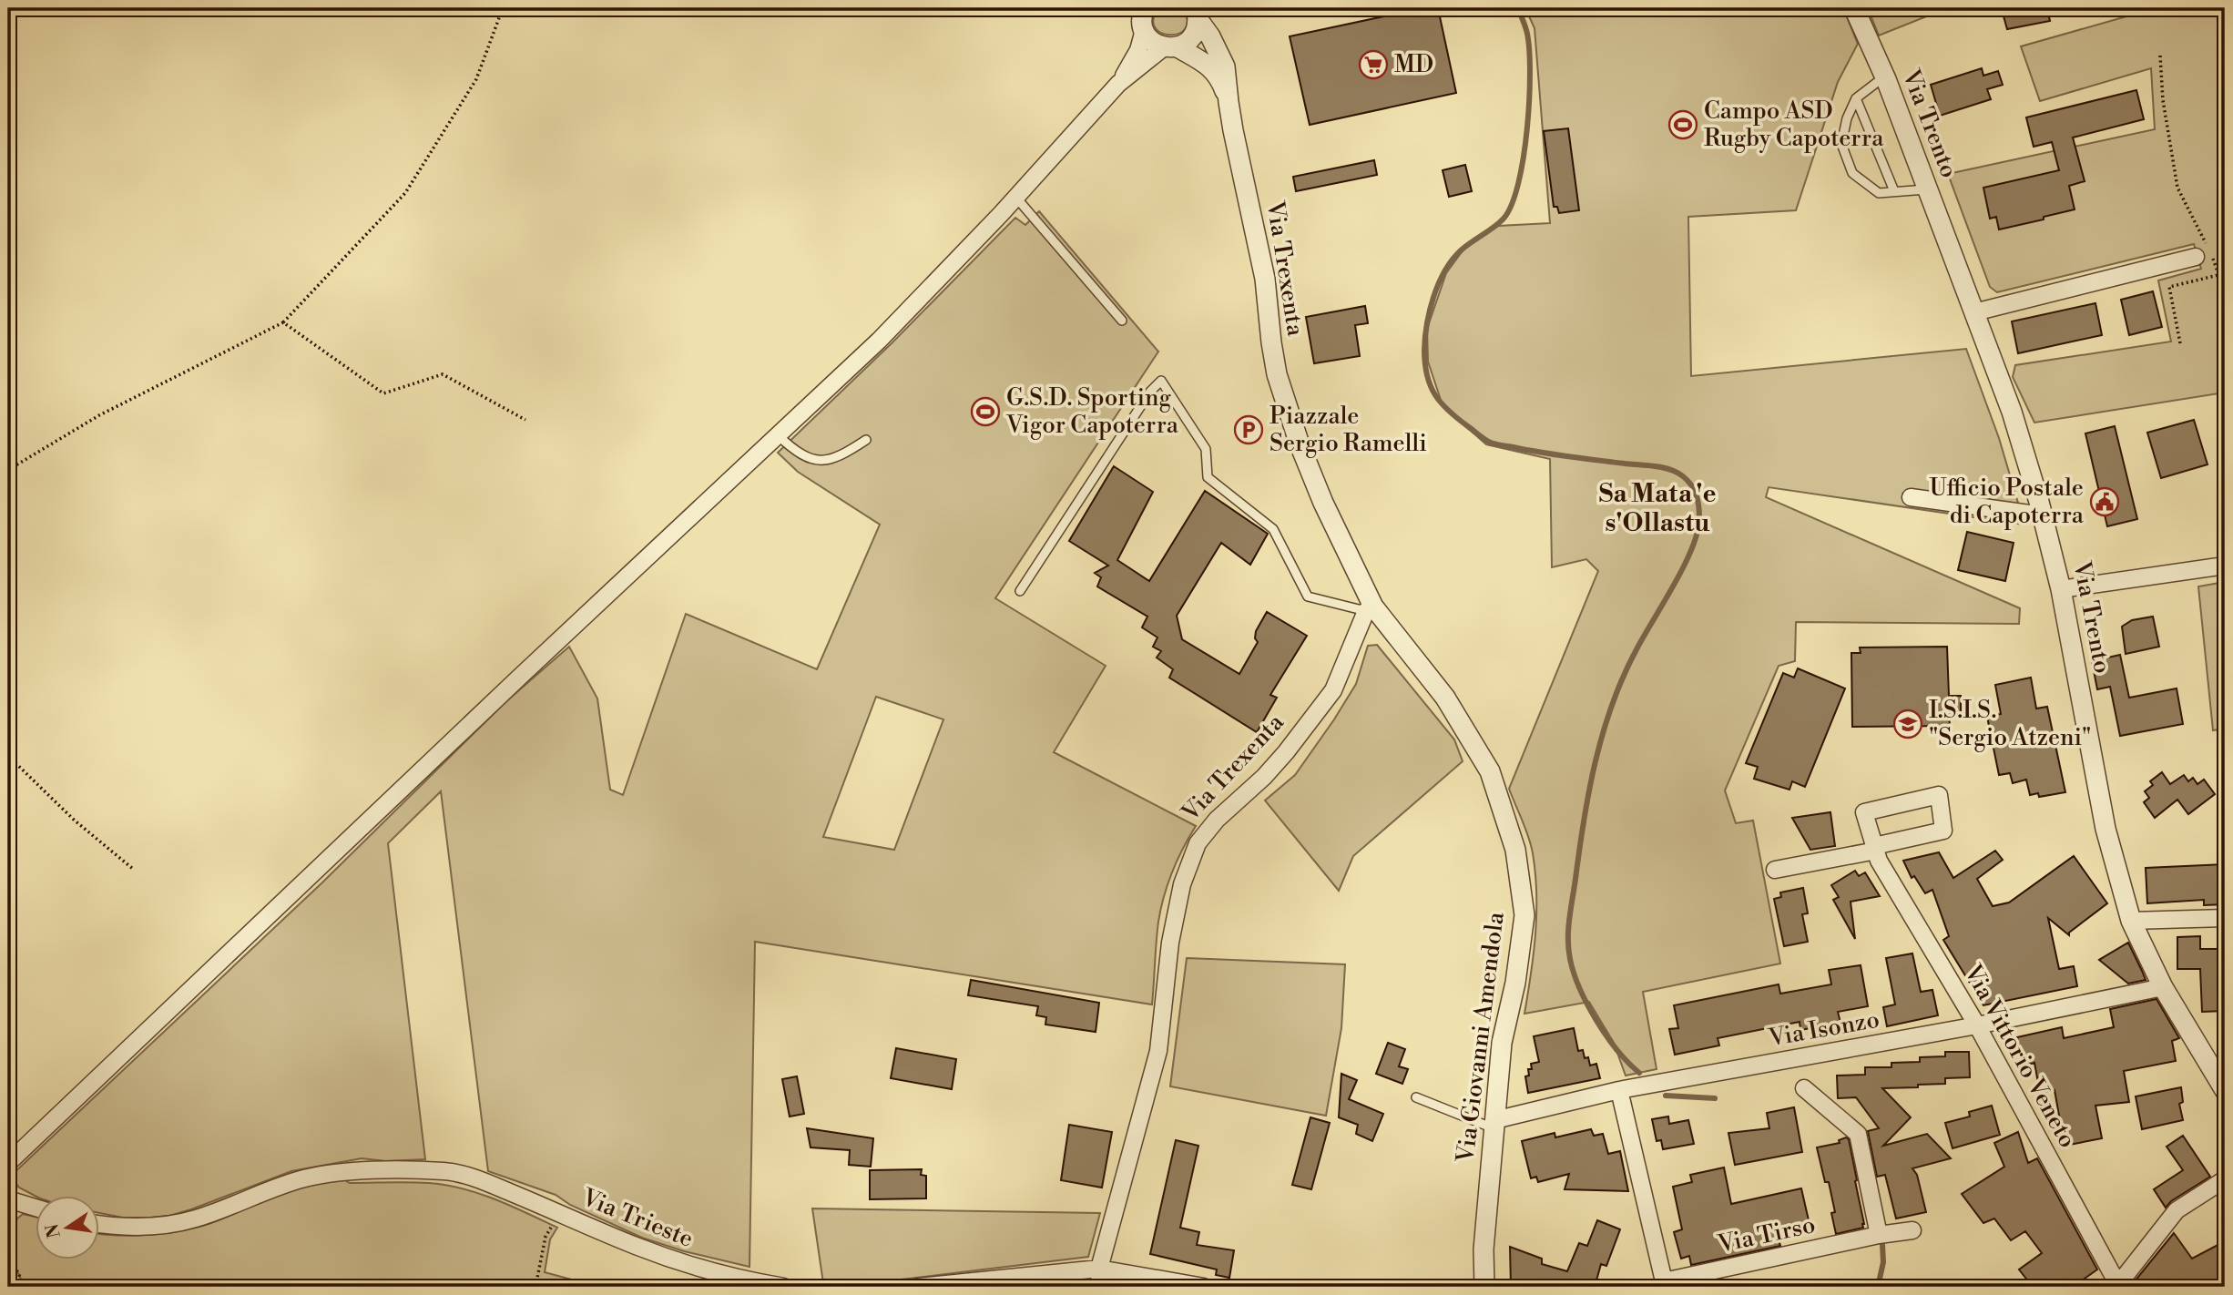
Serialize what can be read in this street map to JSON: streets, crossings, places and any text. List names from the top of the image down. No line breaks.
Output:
{"streets":{"street":["Via Trento","Via Trexenta","Via Isonzo","Via Giovanni Amendola","Via Vittorio Veneto","Via Trieste","Via Tirso"]},"crossings":[["Via Trento","Via Isonzo"],["Via Trexenta","Via Giovanni Amendola"],["Via Isonzo","Via Giovanni Amendola"],["Via Isonzo","Via Vittorio Veneto"],["Via Isonzo","Via Tirso"]],"districts":["Sa Mata 'e s'Ollastu"],"places":{"supermarket":["MD"],"sports":["Campo ASD Rugby Capoterra","G.S.D. Sporting Vigor Capoterra"],"parking":["Piazzale Sergio Ramelli"],"public building":["Ufficio Postale di Capoterra"],"school or university":["I.S.I.S. \"Sergio Atzeni\""]},"north":"left"}
